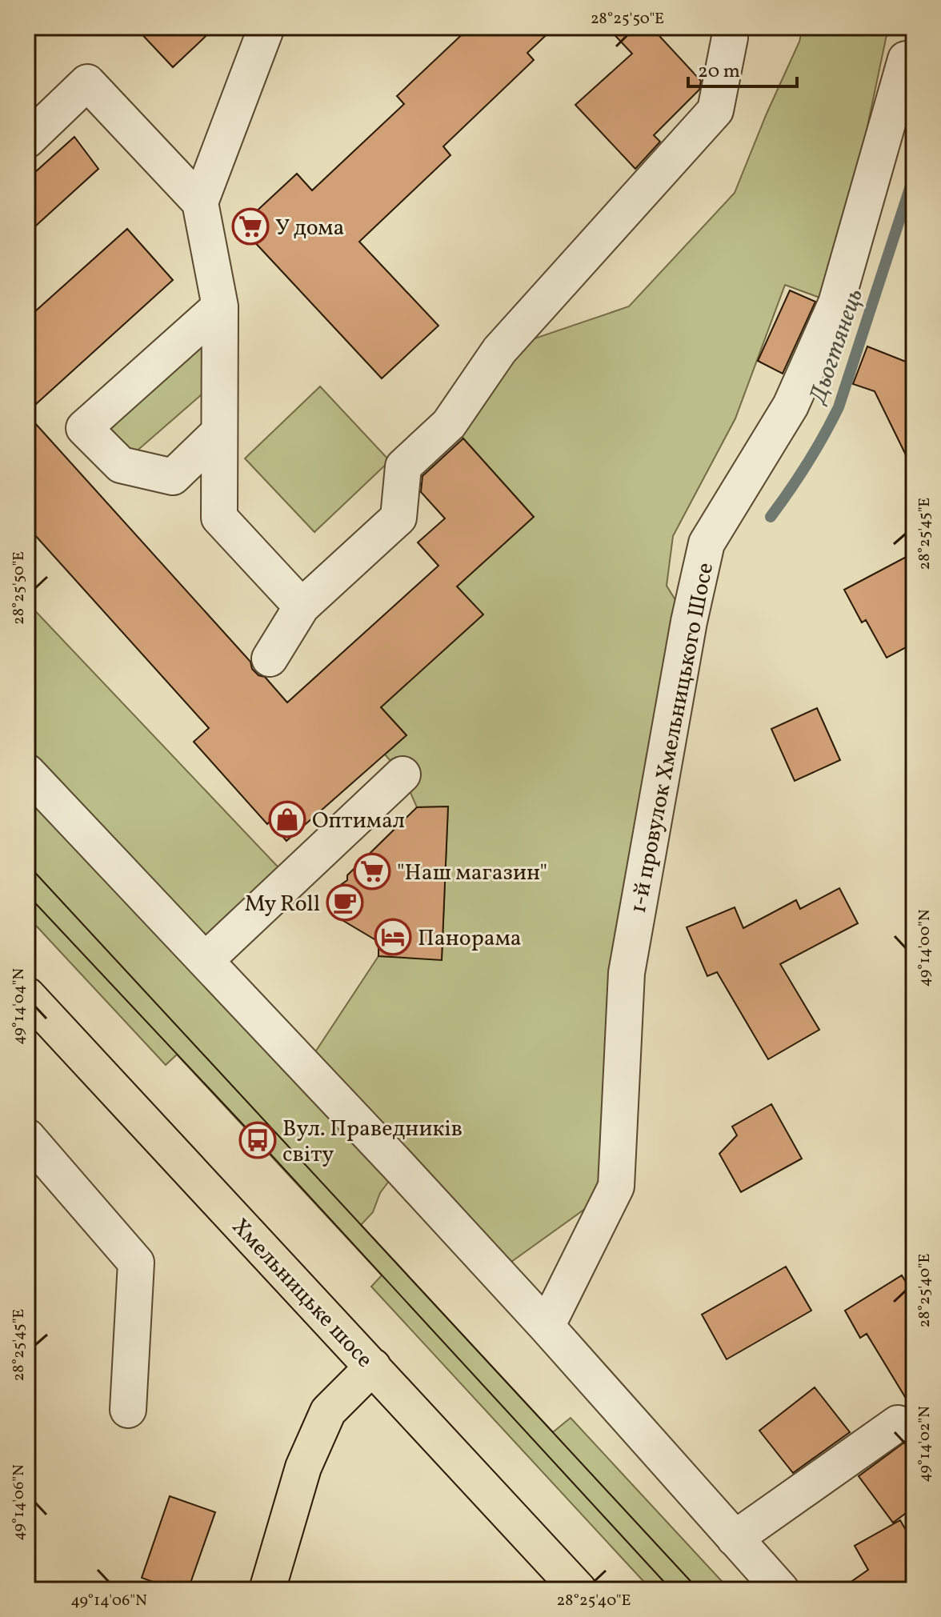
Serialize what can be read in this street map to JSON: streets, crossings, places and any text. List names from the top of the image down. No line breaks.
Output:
{"streets":{"main road":["Хмельницьке шосе"],"street":["1-й провулок Хмельницького Шосе"]},"water":["Дьогтянець"],"places":{"supermarket":["У дома","\"Наш магазин\""],"shop":["Оптимал"],"cafe":["My Roll"],"hotel":["Панорама"],"bus stop":["Вул. Праведників світу"]},"scale_bar":"20 m","coordinates":["28°25'50\"E","28°25'45\"E","49°14'00\"N","49°14'04\"N","28°25'40\"E","49°14'02\"N","49°14'06\"N"]}
